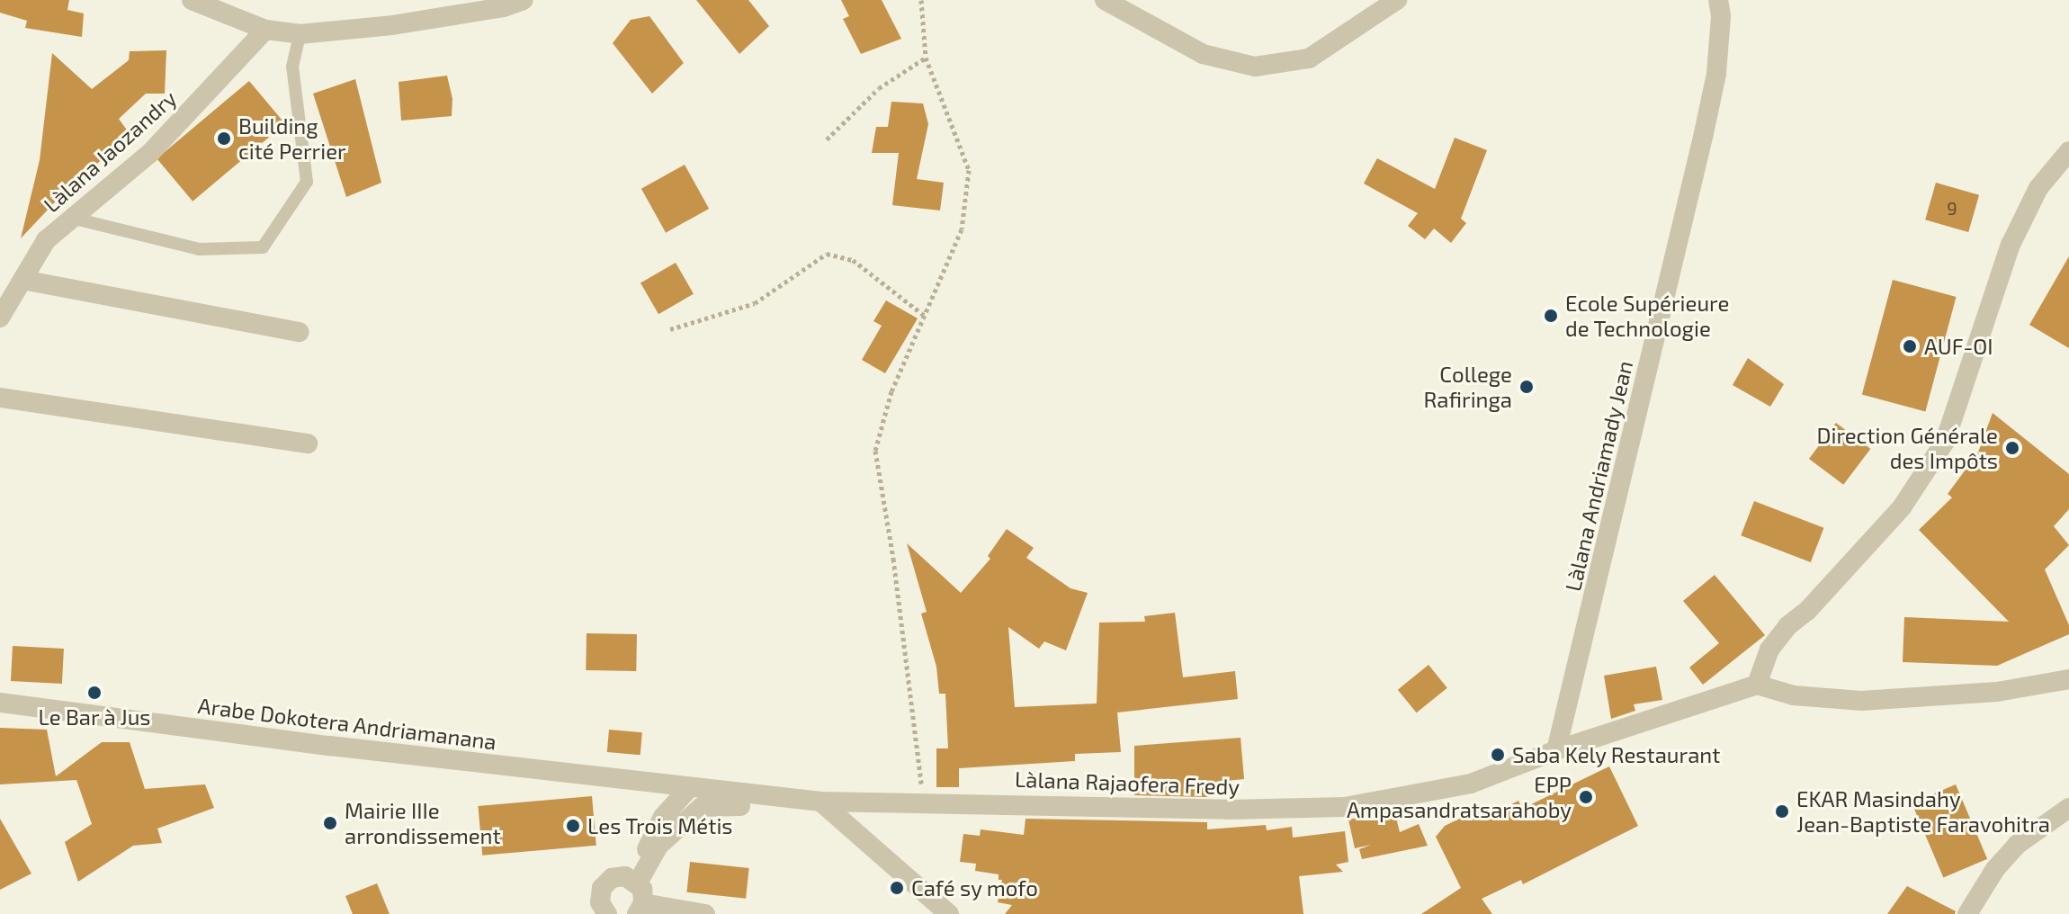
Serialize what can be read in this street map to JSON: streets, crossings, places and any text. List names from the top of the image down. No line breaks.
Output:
{"streets":{"street":["Làlana Jaozandry","Làlana Andriamady Jean","Arabe Dokotera Andriamanana","Làlana Rajaofera Fredy"]},"crossings":[["Làlana Andriamady Jean","Làlana Rajaofera Fredy"],["Arabe Dokotera Andriamanana","Làlana Rajaofera Fredy"]],"places":["Building cité Perrier","Ecole Supérieure de Technologie","AUF-OI","College Rafiringa","Direction Générale des Impôts","Le Bar à Jus","Saba Kely Restaurant","EPP Ampasandratsarahoby","EKAR Masindahy Jean-Baptiste Faravohitra","Mairie IIIe arrondissement","Les Trois Métis","Café sy mofo"],"house_numbers":["9"]}
